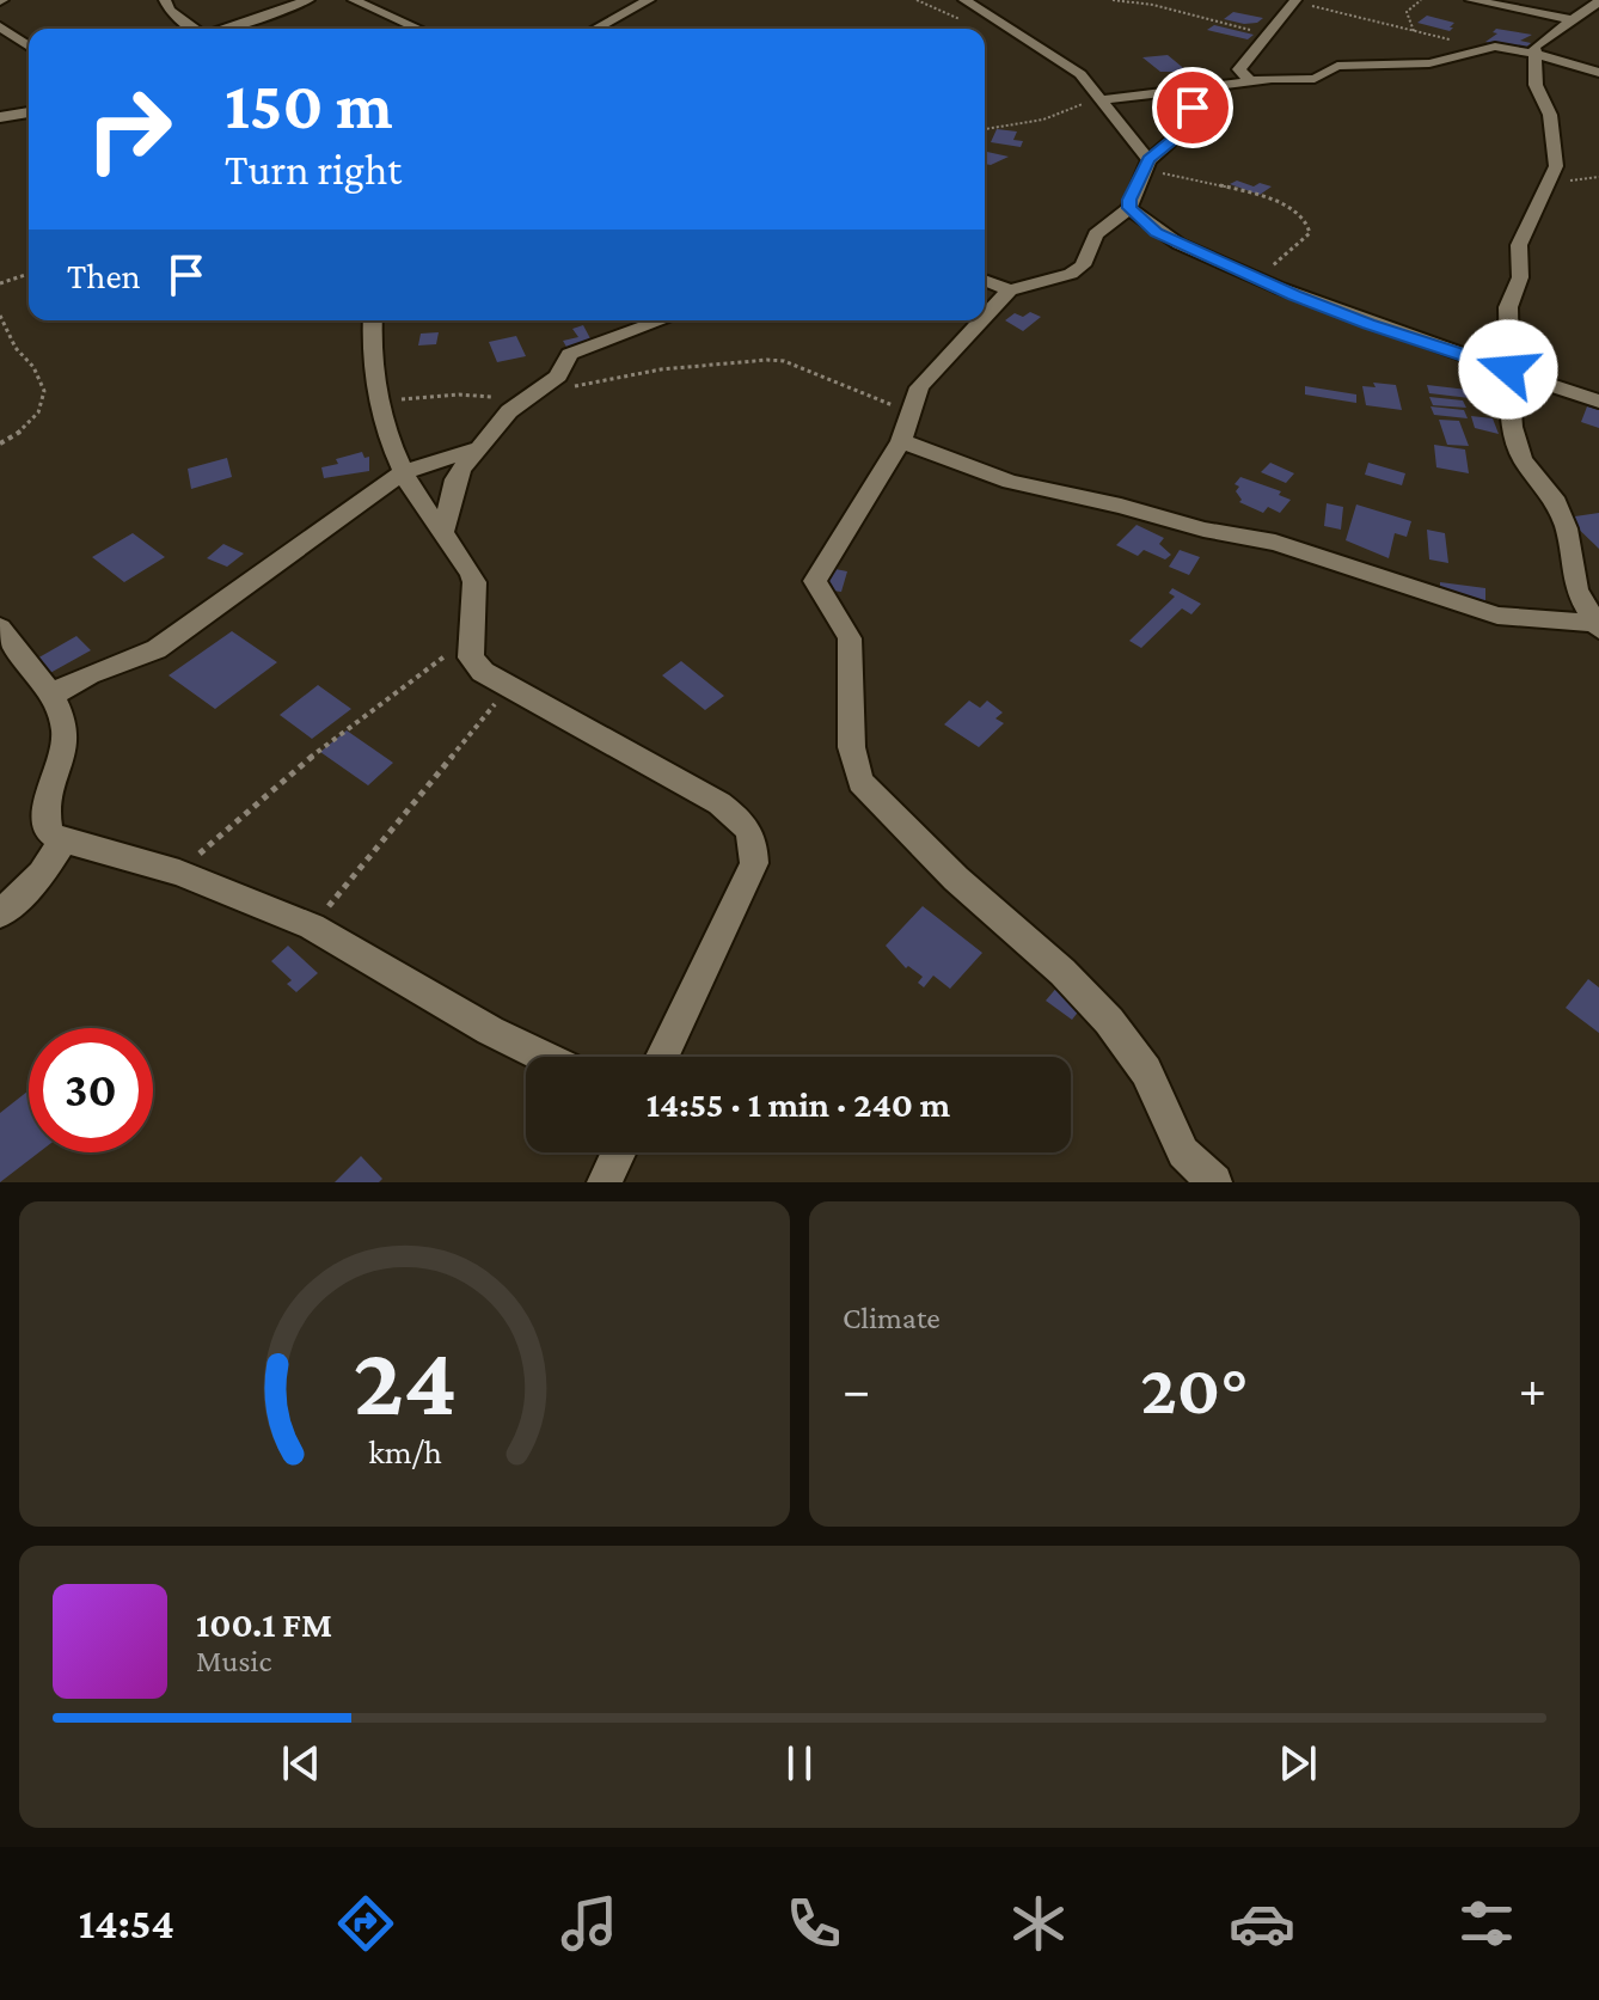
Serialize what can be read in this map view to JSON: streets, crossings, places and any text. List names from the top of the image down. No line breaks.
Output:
{"page":{"turn":["150 m","Turn right"],"then":"Then","limit":"30","trip":"14:55 · 1 min · 240 m","tile":"Climate","heat":["−","20°","+"],"song":["100.1 FM","Music"],"tabs":"14:54","gauge":["24","km/h"]}}
